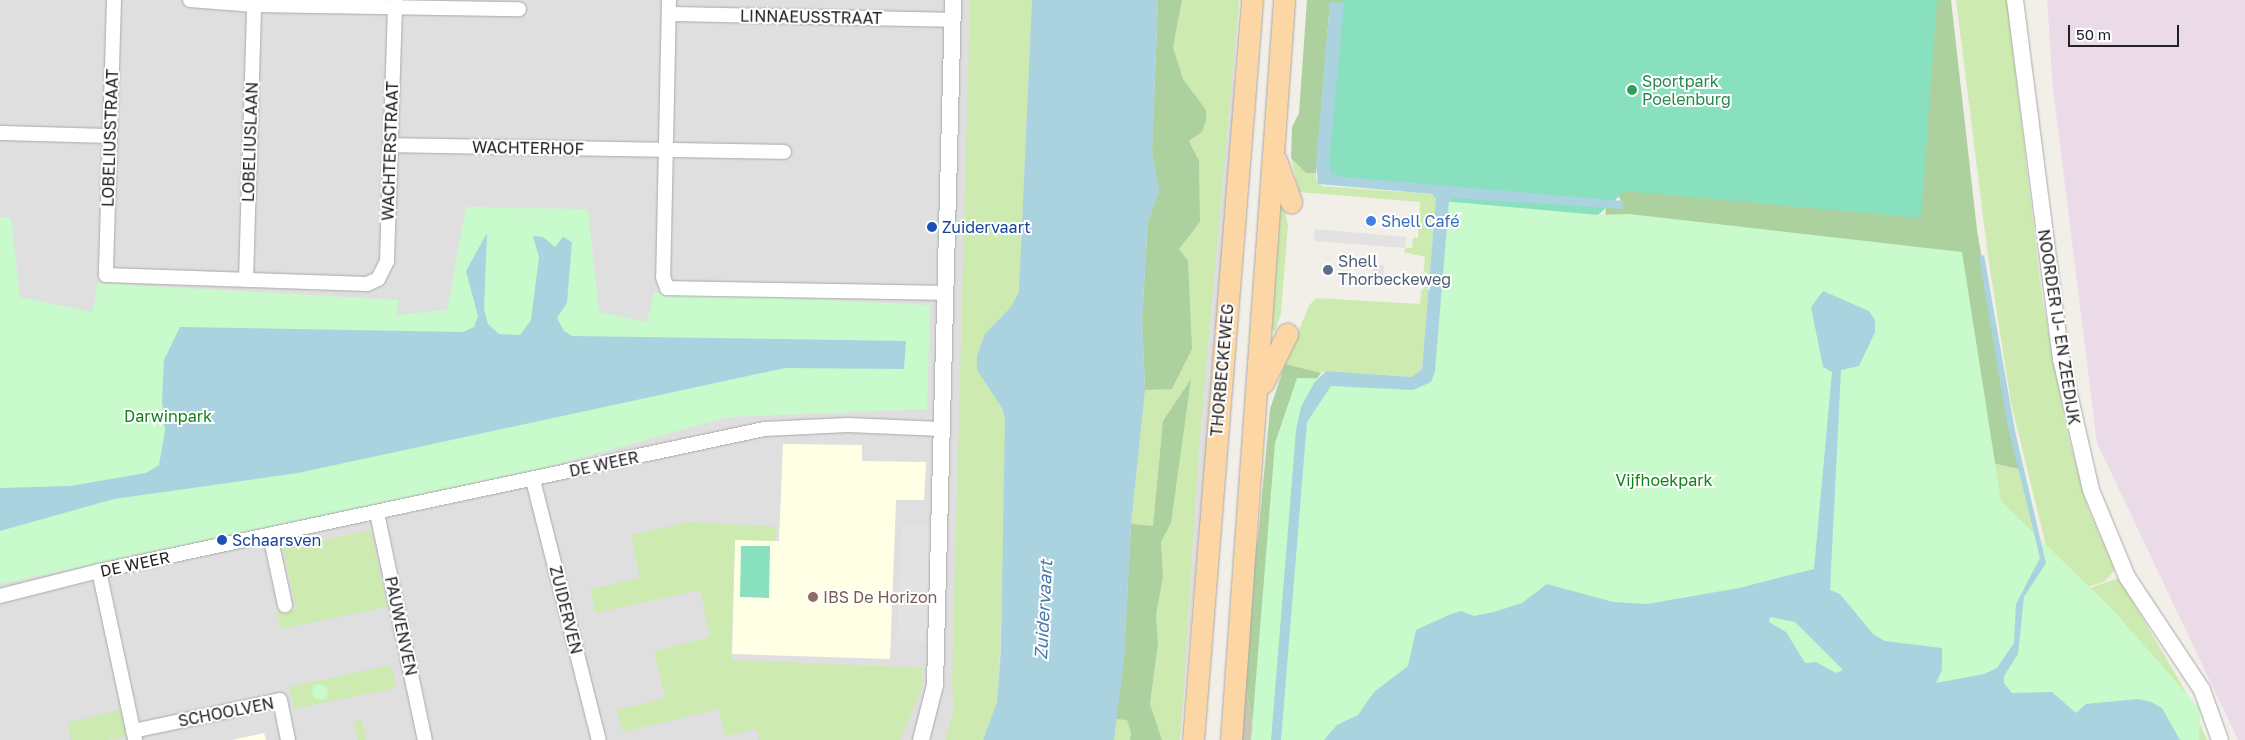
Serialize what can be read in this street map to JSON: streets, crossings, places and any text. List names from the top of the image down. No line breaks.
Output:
{"streets":{"main road":["THORBECKEWEG"],"street":["LINNAEUSSTRAAT","LOBELIUSSTRAAT","LOBELIUSLAAN","WACHTERHOF","WACHTERSTRAAT","NOORDER IJ- EN ZEEDIJK","DE WEER","ZUIDERVEN","PAUWENVEN","SCHOOLVEN"]},"crossings":[["LINNAEUSSTRAAT","WACHTERHOF"],["LOBELIUSSTRAAT","LOBELIUSLAAN"],["LOBELIUSSTRAAT","WACHTERSTRAAT"],["LOBELIUSLAAN","WACHTERSTRAAT"],["WACHTERHOF","WACHTERSTRAAT"],["DE WEER","ZUIDERVEN"],["DE WEER","PAUWENVEN"]],"water":["Zuidervaart"],"parks":["Darwinpark","Vijfhoekpark"],"places":["Sportpark Poelenburg","Shell Café","Zuidervaart","Shell Thorbeckeweg","Schaarsven","IBS De Horizon"],"scale_bar":"50 m"}
